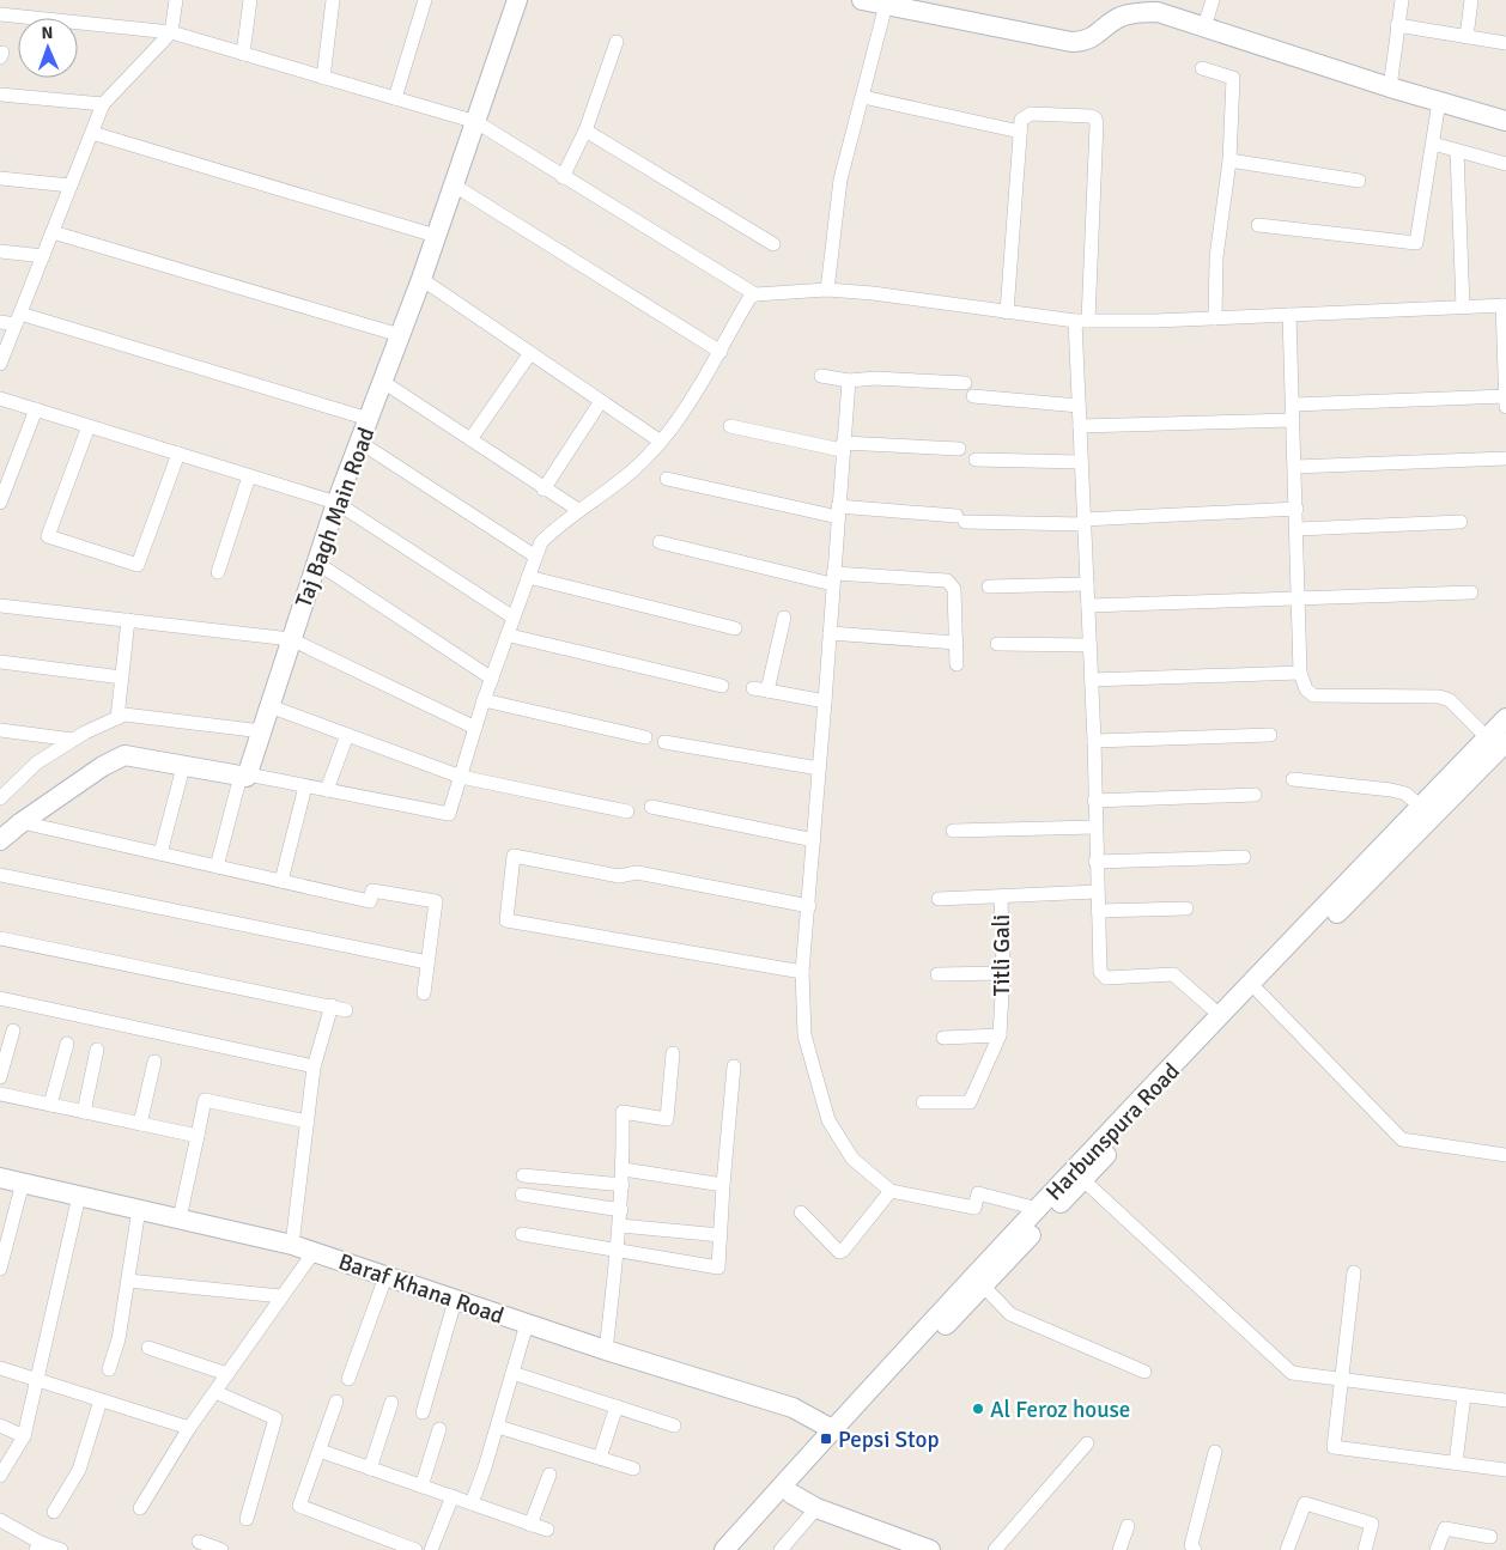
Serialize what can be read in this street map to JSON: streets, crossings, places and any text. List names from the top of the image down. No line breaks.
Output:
{"streets":{"street":["Taj Bagh Main Road","Titli Gali","Harbunspura Road","Baraf Khana Road"]},"crossings":[["Harbunspura Road","Baraf Khana Road"]],"places":{"other":["Al Feroz house"],"transit":["Pepsi Stop"]},"north":"top"}
